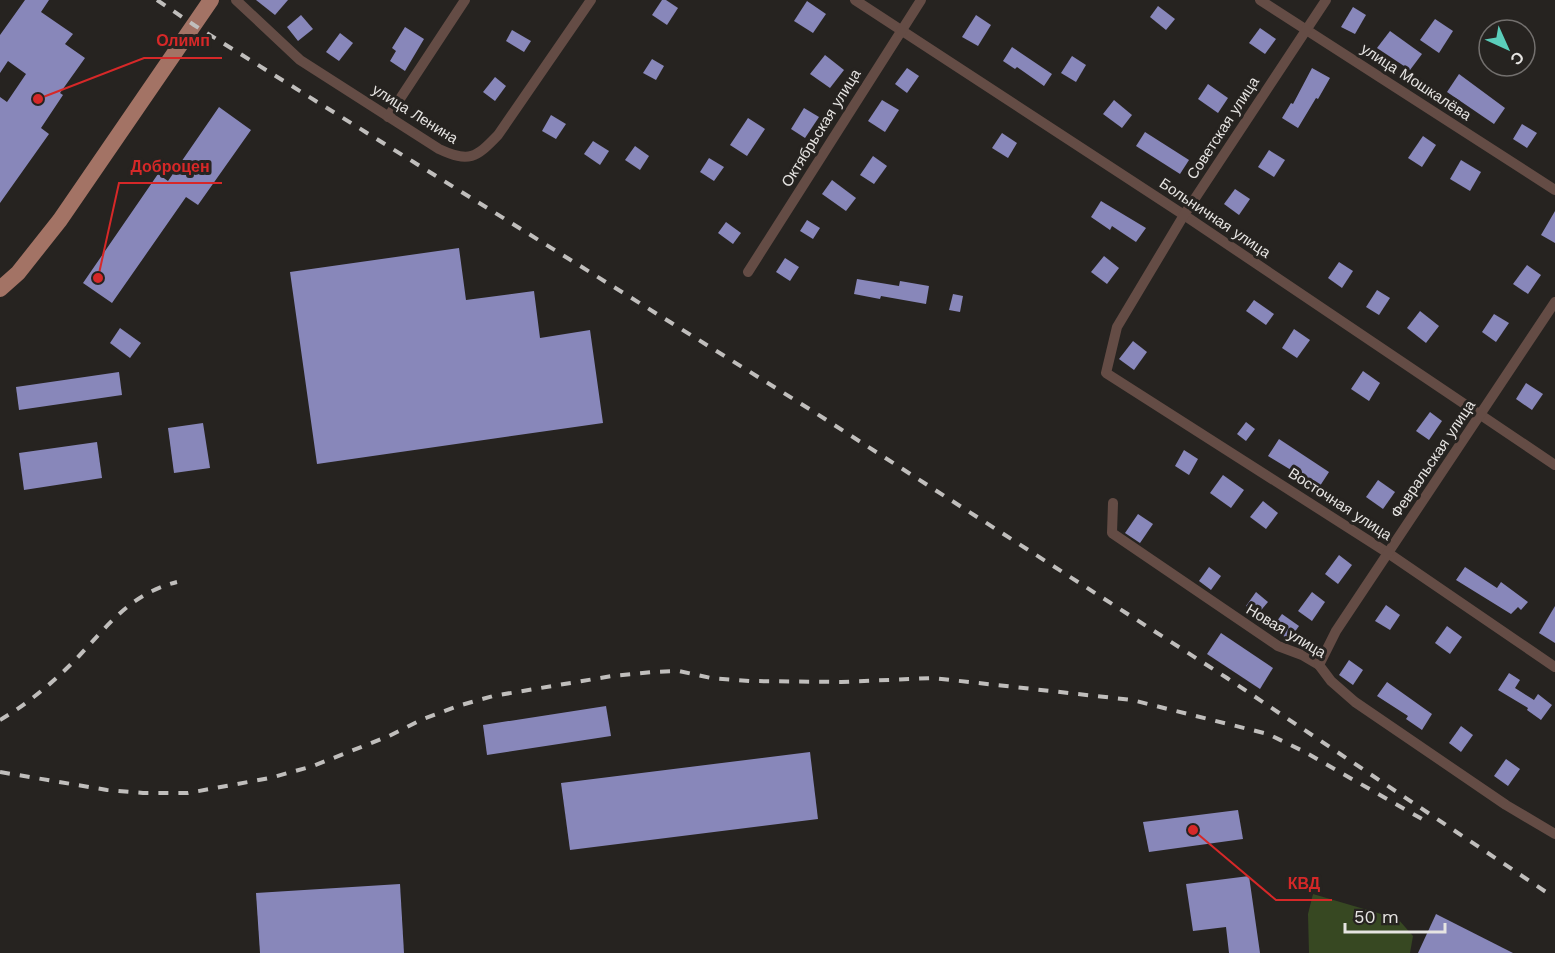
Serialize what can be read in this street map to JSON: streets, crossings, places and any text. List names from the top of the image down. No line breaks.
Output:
{"streets":{"street":["улица Мошкалёва","улица Ленина","Октябрьская улица","Советская улица","Больничная улица","Февральская улица","Восточная улица","Новая улица"]},"crossings":[["улица Мошкалёва","Советская улица"],["Октябрьская улица","Больничная улица"],["Советская улица","Больничная улица"],["Советская улица","Восточная улица"],["Больничная улица","Февральская улица"],["Февральская улица","Восточная улица"],["Февральская улица","Новая улица"]],"places":["Олимп","Доброцен","КВД"],"scale_bar":"50 m","north":"bottom right"}
